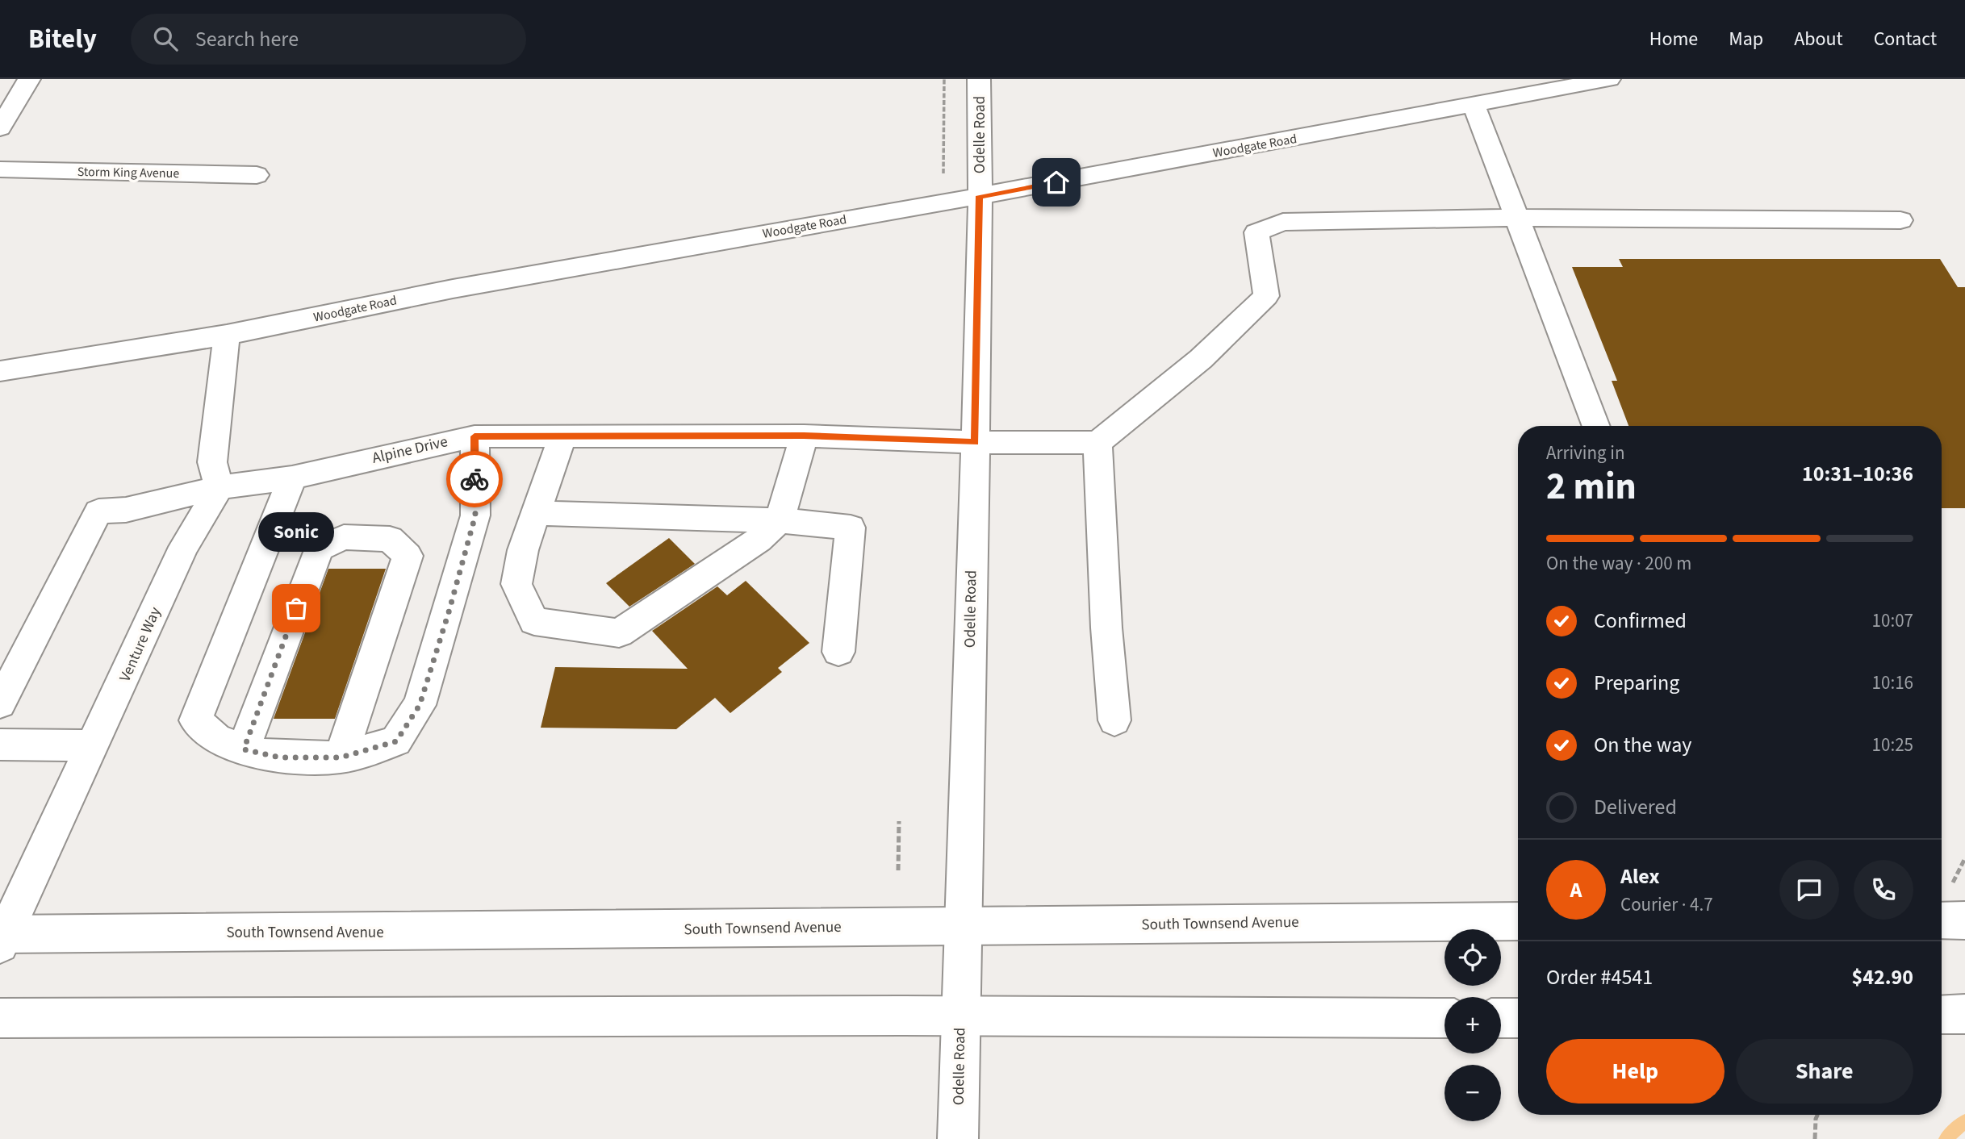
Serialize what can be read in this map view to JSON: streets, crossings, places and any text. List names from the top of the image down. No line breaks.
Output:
{"streets":{"main road":["Odelle Road","Woodgate Road","Storm King Avenue","Alpine Drive","Venture Way","South Townsend Avenue"]},"crossings":[["Odelle Road","Woodgate Road"],["Odelle Road","Alpine Drive"],["Odelle Road","South Townsend Avenue"],["Alpine Drive","Venture Way"],["Venture Way","South Townsend Avenue"]],"places":["Sonic"],"page":{"header":"Bitely","search":"Search here","nav":["Home","Map","About","Contact"],"heading":["2 min","Arriving in","10:31–10:36"],"panel":["Alex","Courier · 4.7","Order #4541","$42.90"],"bubble":"Sonic","bar":"On the way · 200 m","list":[["Confirmed","10:07"],["Preparing","10:16"],["On the way","10:25"],"Delivered"],"round":"A","map_buttons":["+","−"],"buttons":["Help","Share"]}}
